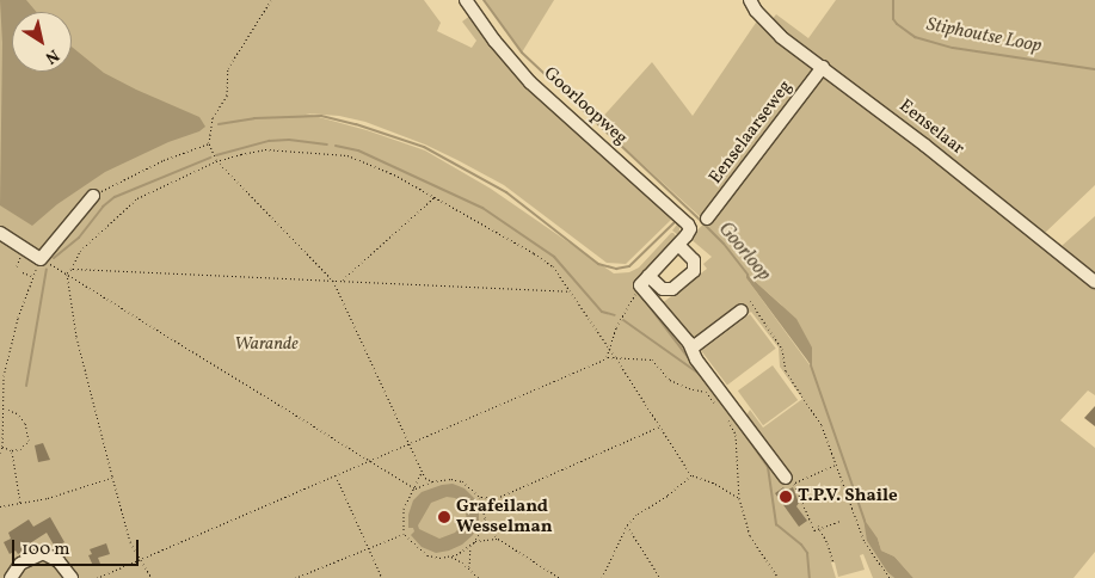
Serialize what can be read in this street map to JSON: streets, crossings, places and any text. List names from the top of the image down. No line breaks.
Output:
{"streets":{"street":["Goorloopweg","Eenselaar","Eenselaarseweg"]},"crossings":[["Eenselaar","Eenselaarseweg"]],"water":["Stiphoutse Loop","Goorloop"],"parks":["Warande"],"places":["T.P.V. Shaile","Grafeiland Wesselman"],"scale_bar":"100 m","north":"bottom right"}
